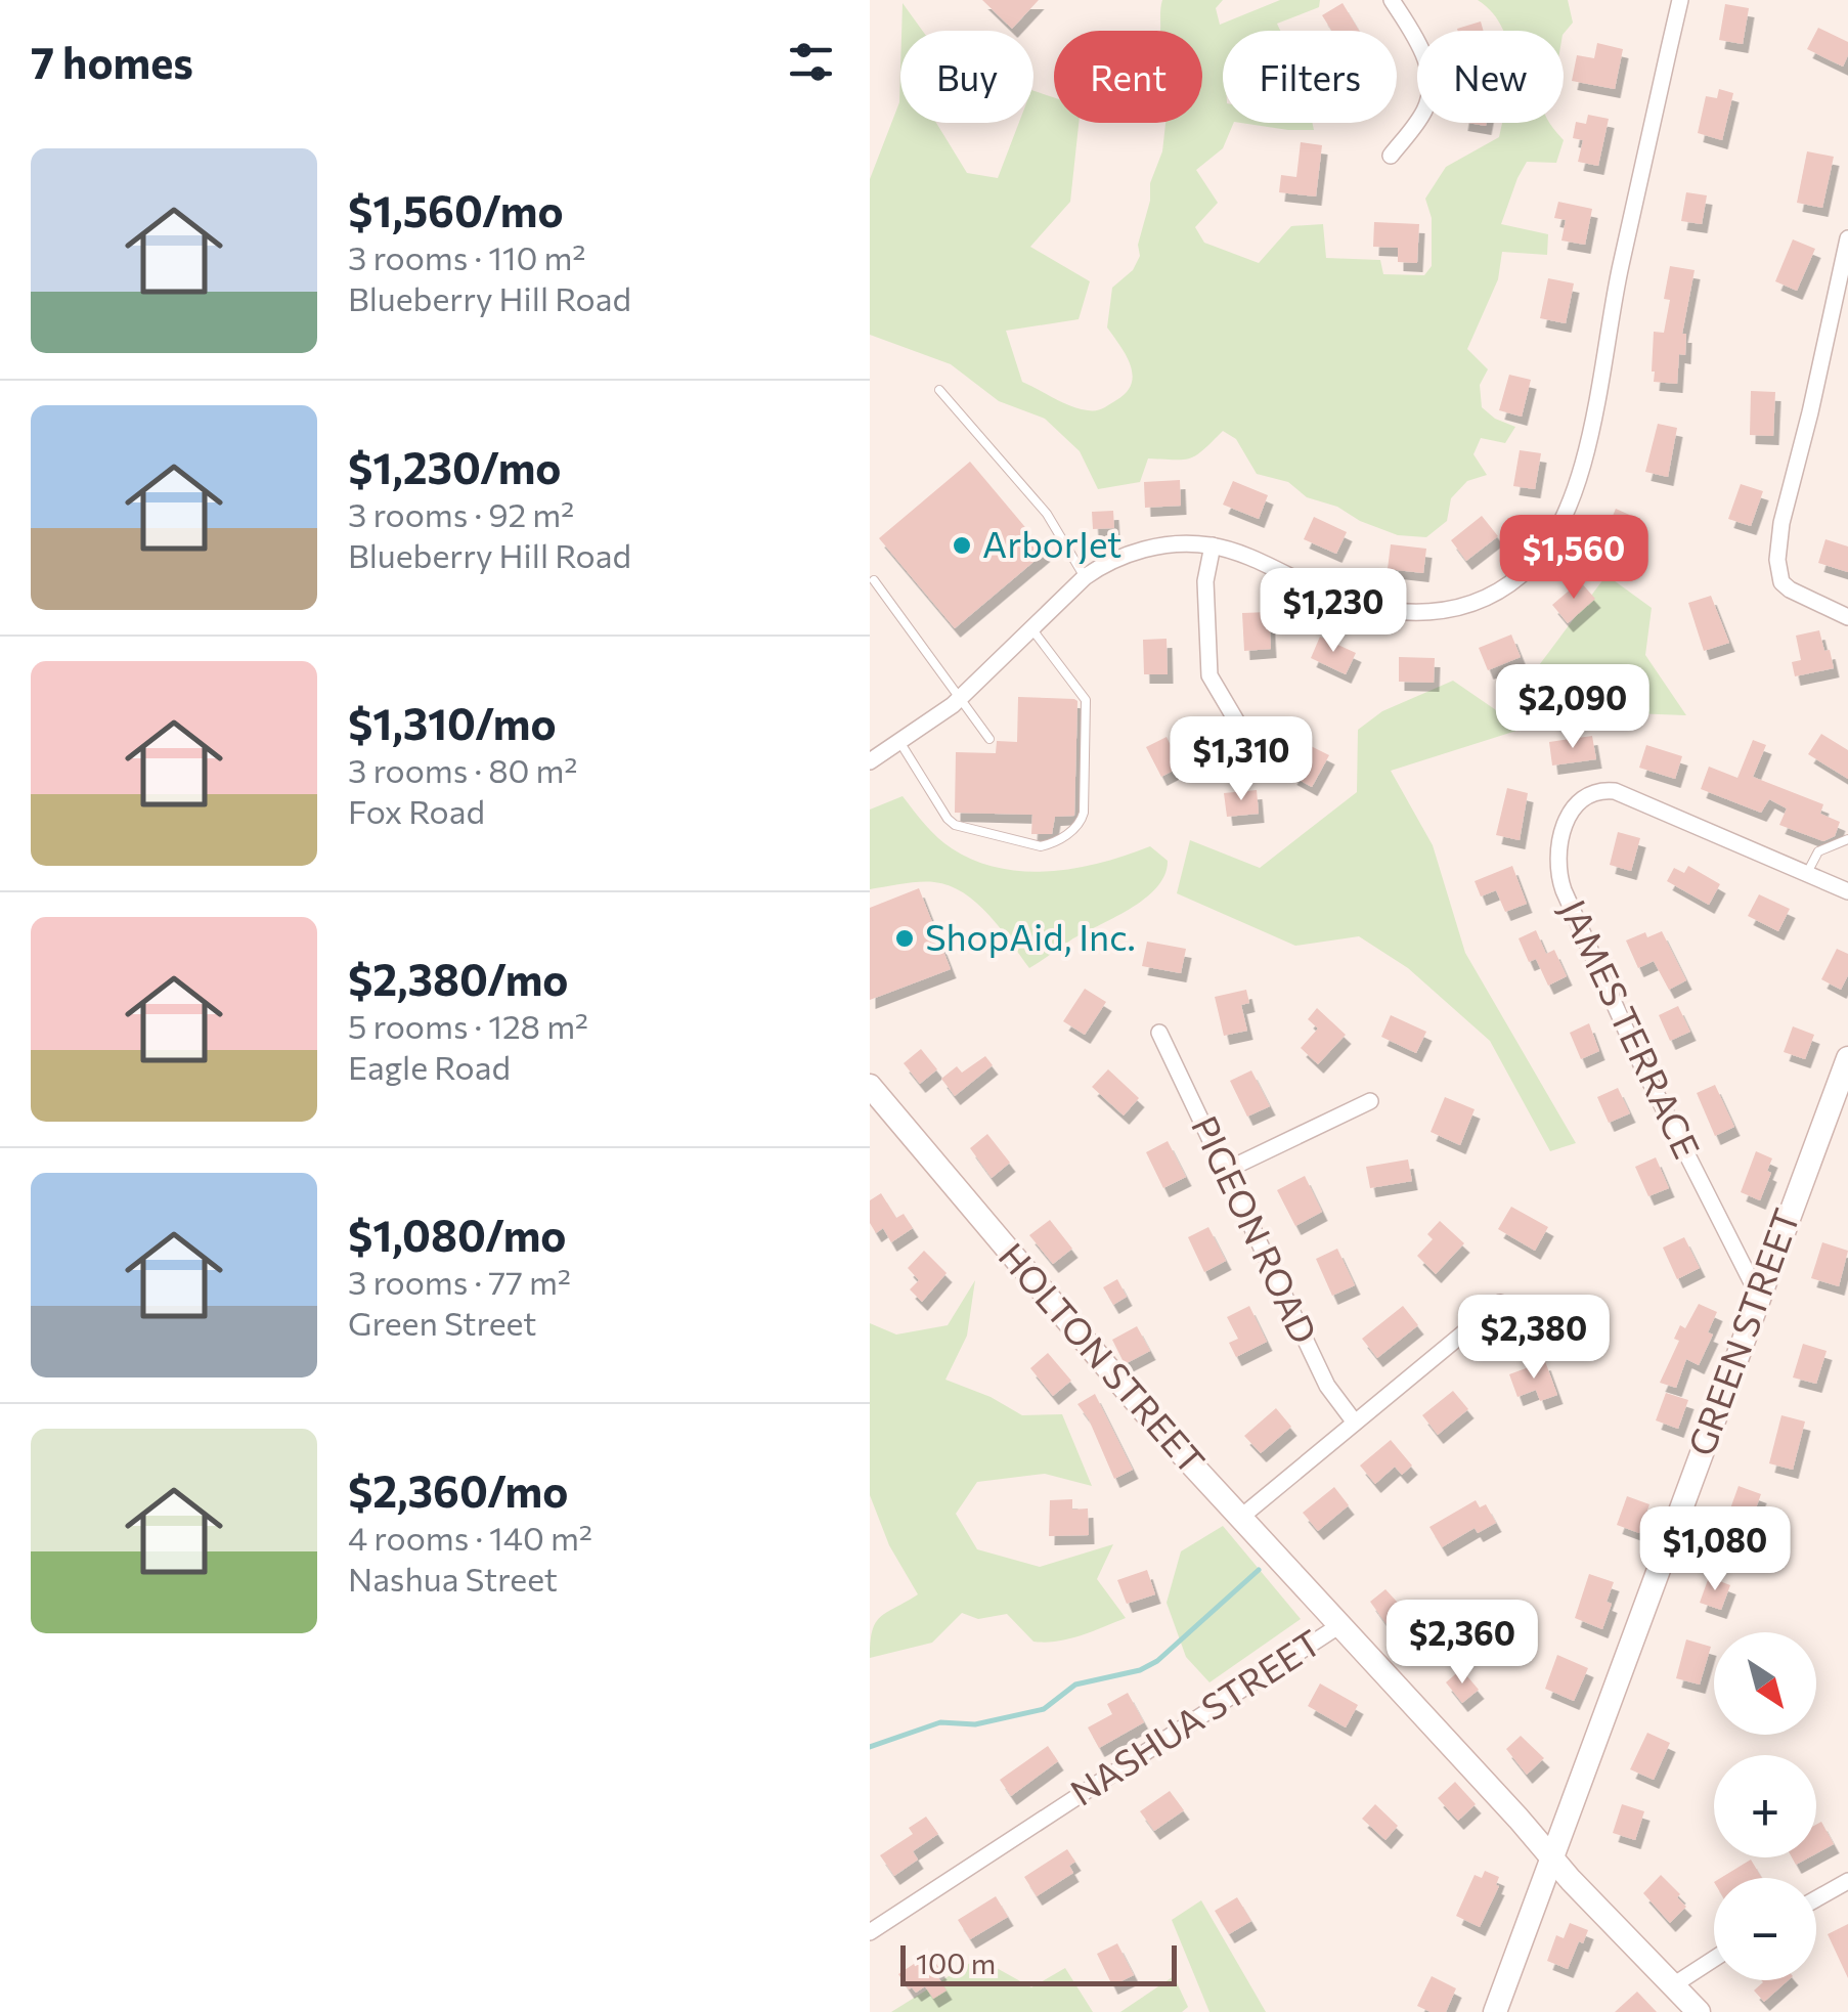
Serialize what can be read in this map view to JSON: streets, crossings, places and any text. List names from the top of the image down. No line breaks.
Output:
{"streets":{"street":["JAMES TERRACE","PIGEON ROAD","GREEN STREET","HOLTON STREET","NASHUA STREET"]},"crossings":[["JAMES TERRACE","GREEN STREET"],["GREEN STREET","NASHUA STREET"],["HOLTON STREET","NASHUA STREET"]],"places":["ArborJet","ShopAid, Inc."],"scale_bar":"100 m","north":"bottom right","page":{"heading":"7 homes","chip":["Buy","Rent","Filters","New"],"list":[{"name":"$1,560/mo","note":"3 rooms · 110 m² · Blueberry Hill Road"},{"name":"$1,230/mo","note":"3 rooms · 92 m² · Blueberry Hill Road"},{"name":"$1,310/mo","note":"3 rooms · 80 m² · Fox Road"},{"name":"$2,380/mo","note":"5 rooms · 128 m² · Eagle Road"},{"name":"$1,080/mo","note":"3 rooms · 77 m² · Green Street"},{"name":"$2,360/mo","note":"4 rooms · 140 m² · Nashua Street"}],"price":["$1,560","$1,230","$2,090","$1,310","$2,380","$1,080","$2,360"],"map_buttons":["+","−"],"scale":"100 m"}}
